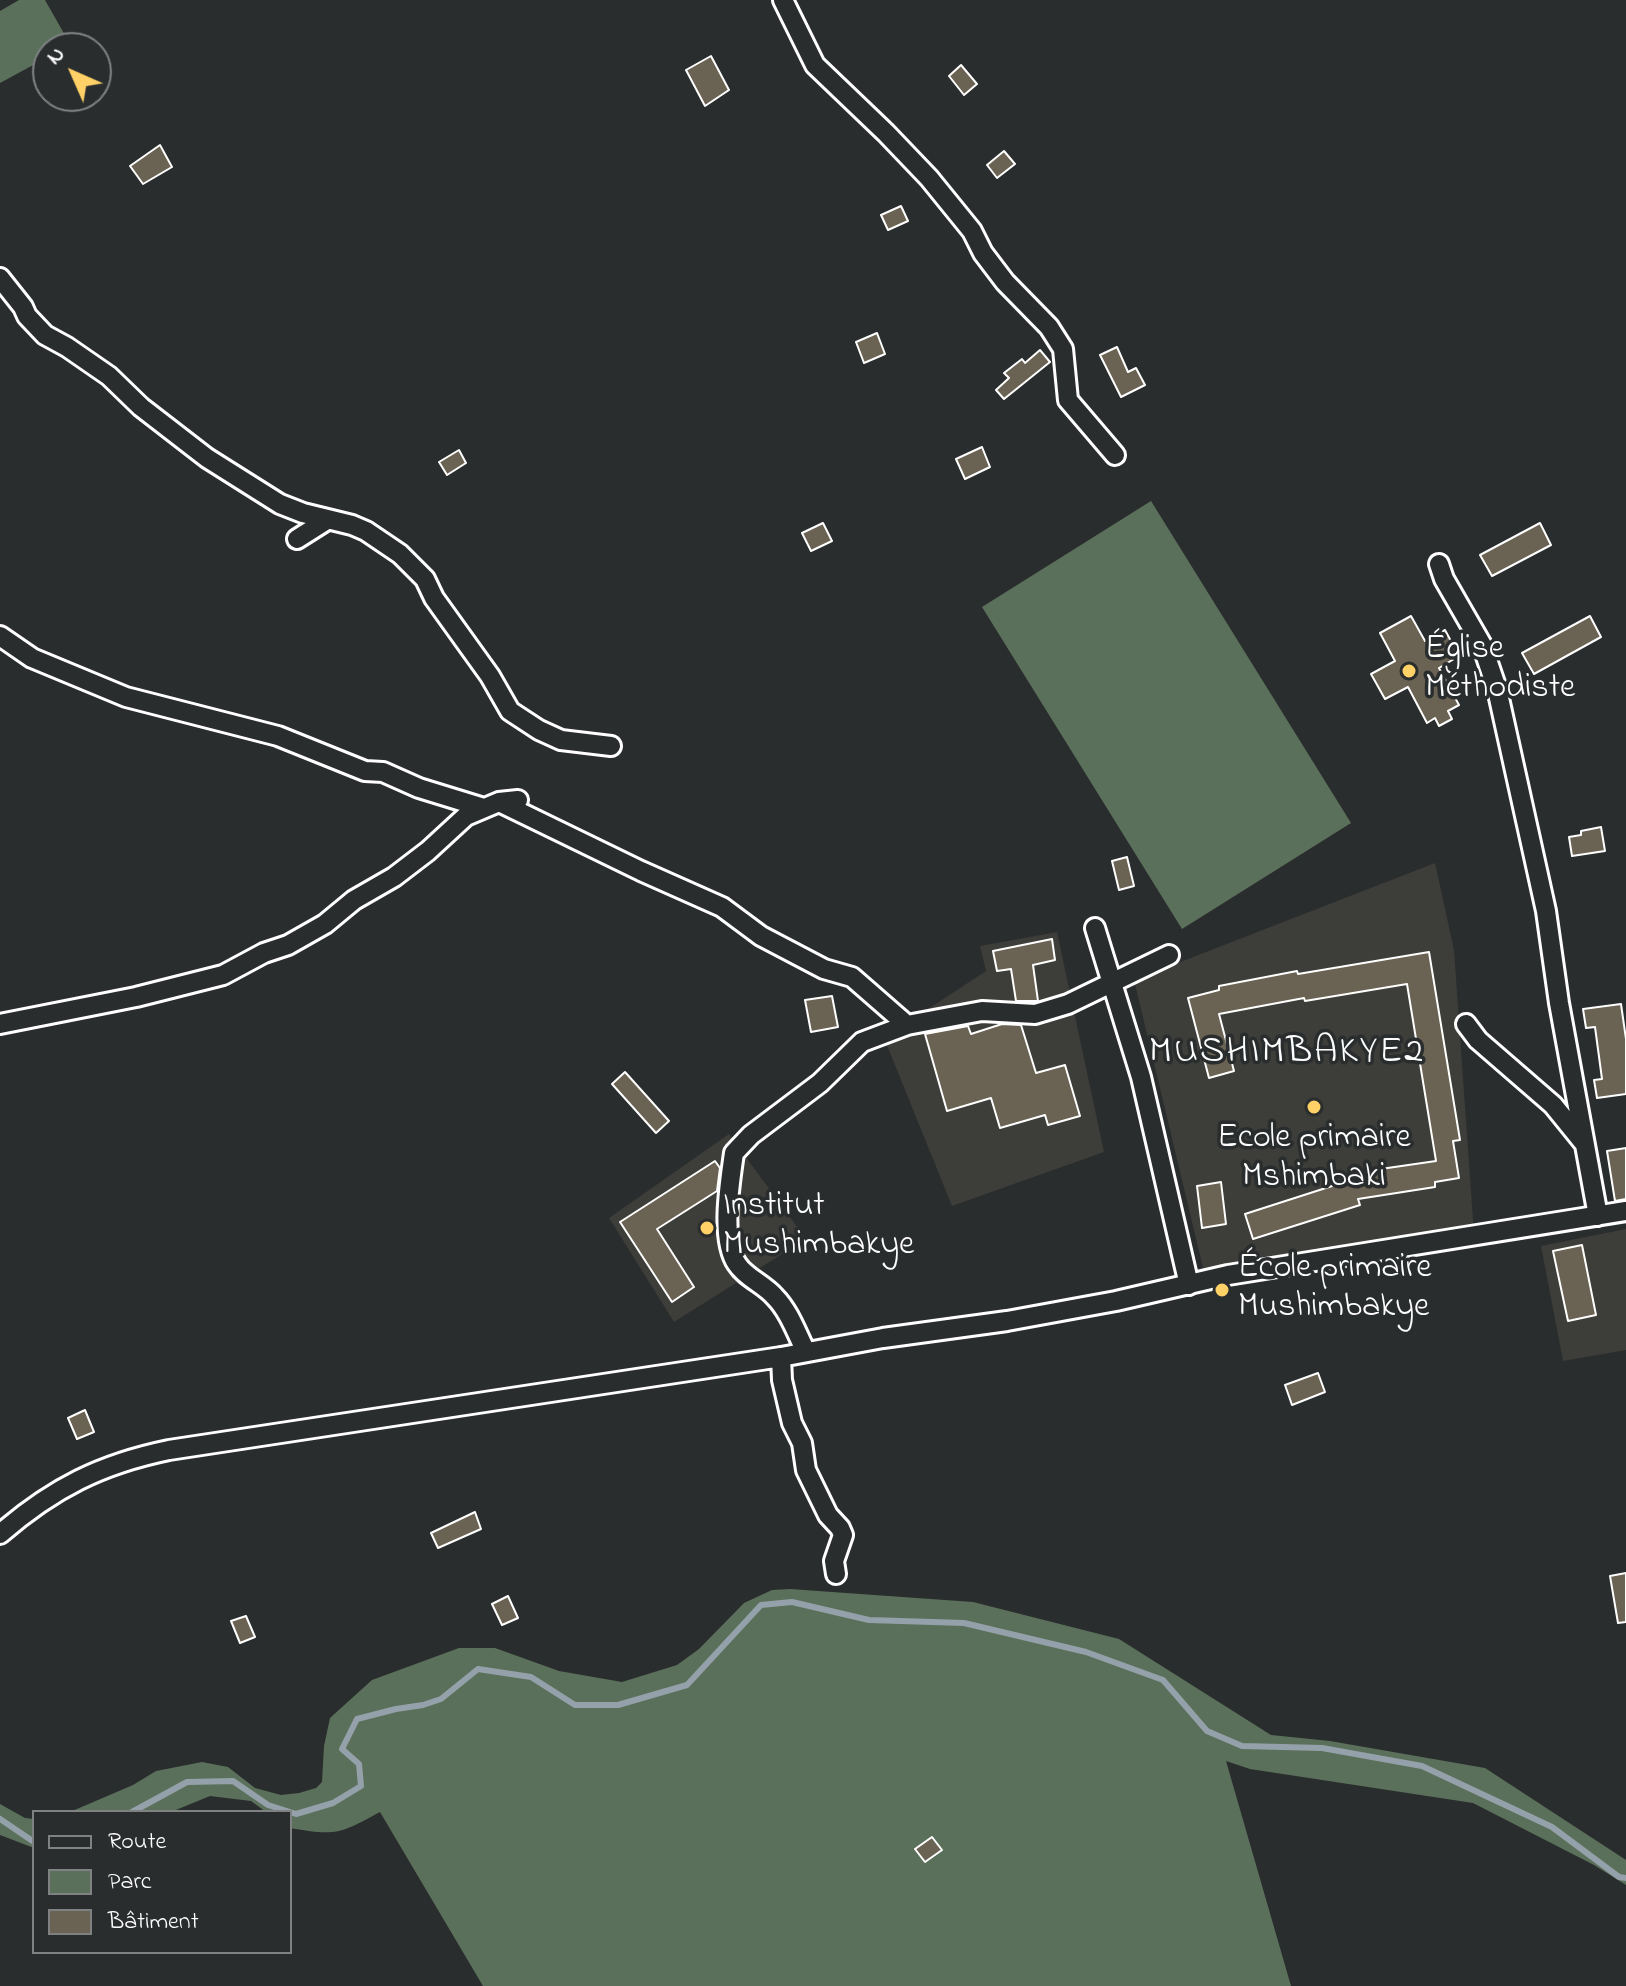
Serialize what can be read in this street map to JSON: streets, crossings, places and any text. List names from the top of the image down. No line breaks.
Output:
{"districts":["MUSHIMBAKYE2"],"places":["Église Méthodiste","Ecole primaire Mshimbaki","Institut Mushimbakye","École primaire Mushimbakye"],"legend":["Route","Parc","Bâtiment"],"north":"top left"}
